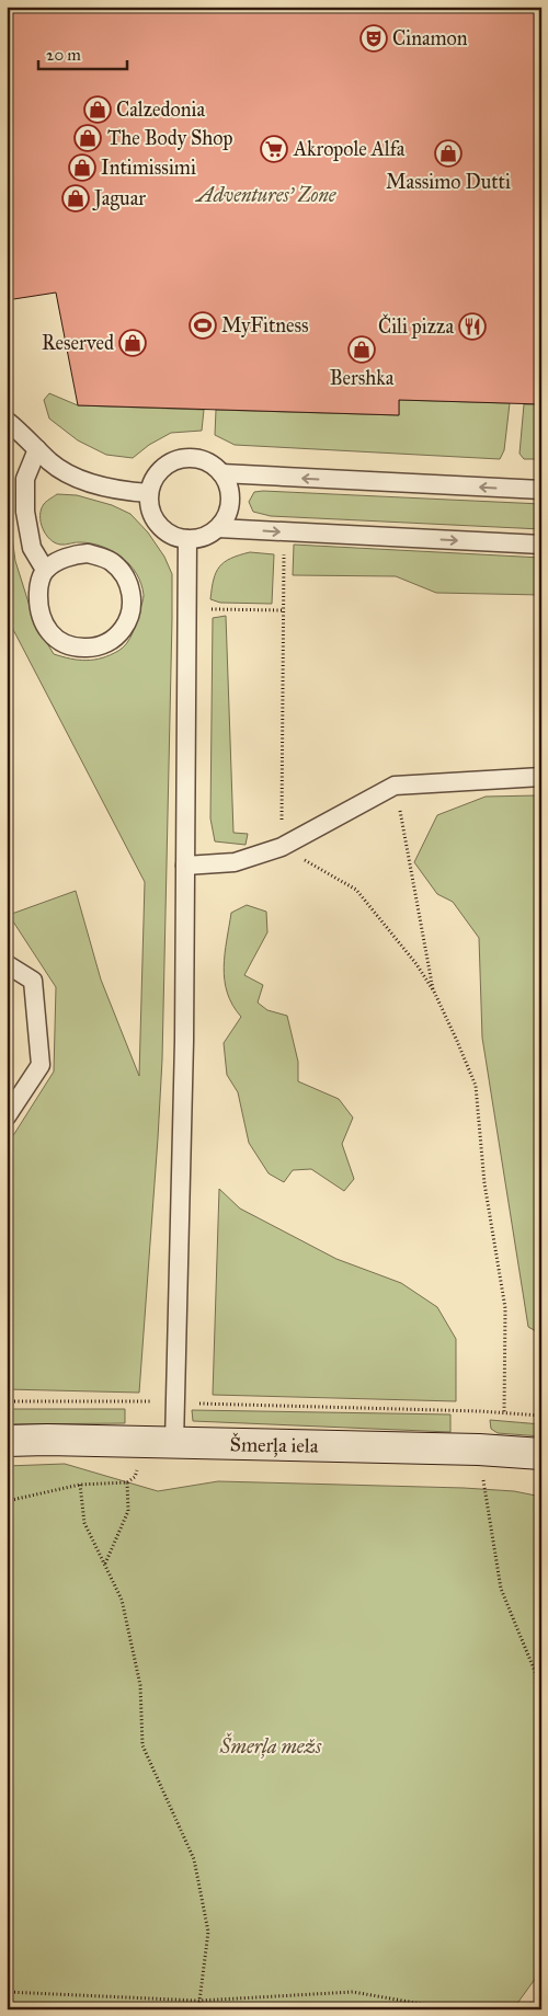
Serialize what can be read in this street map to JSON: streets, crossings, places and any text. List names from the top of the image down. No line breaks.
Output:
{"streets":{"street":["Šmerļa iela"]},"parks":["Adventures' Zone","Šmerļa mežs"],"places":{"theatre":["Cinamon"],"shop":["Calzedonia","The Body Shop","Massimo Dutti","Intimissimi","Jaguar","Reserved","Bershka"],"supermarket":["Akropole Alfa"],"sports":["MyFitness"],"restaurant":["Čili pizza"]},"scale_bar":"20 m"}
